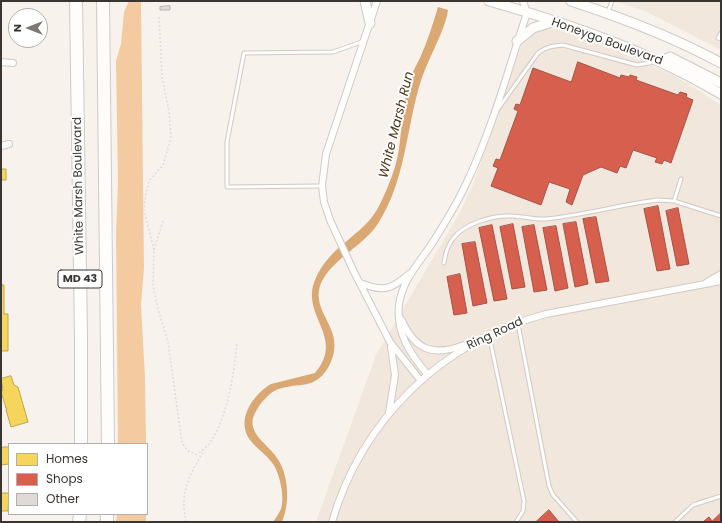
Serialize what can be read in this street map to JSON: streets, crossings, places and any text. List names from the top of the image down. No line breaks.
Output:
{"streets":{"highway":["White Marsh Boulevard","MD 43"],"main road":["Honeygo Boulevard"],"street":["Ring Road"]},"water":["White Marsh Run"],"legend":["Homes","Shops","Other"],"north":"left"}
